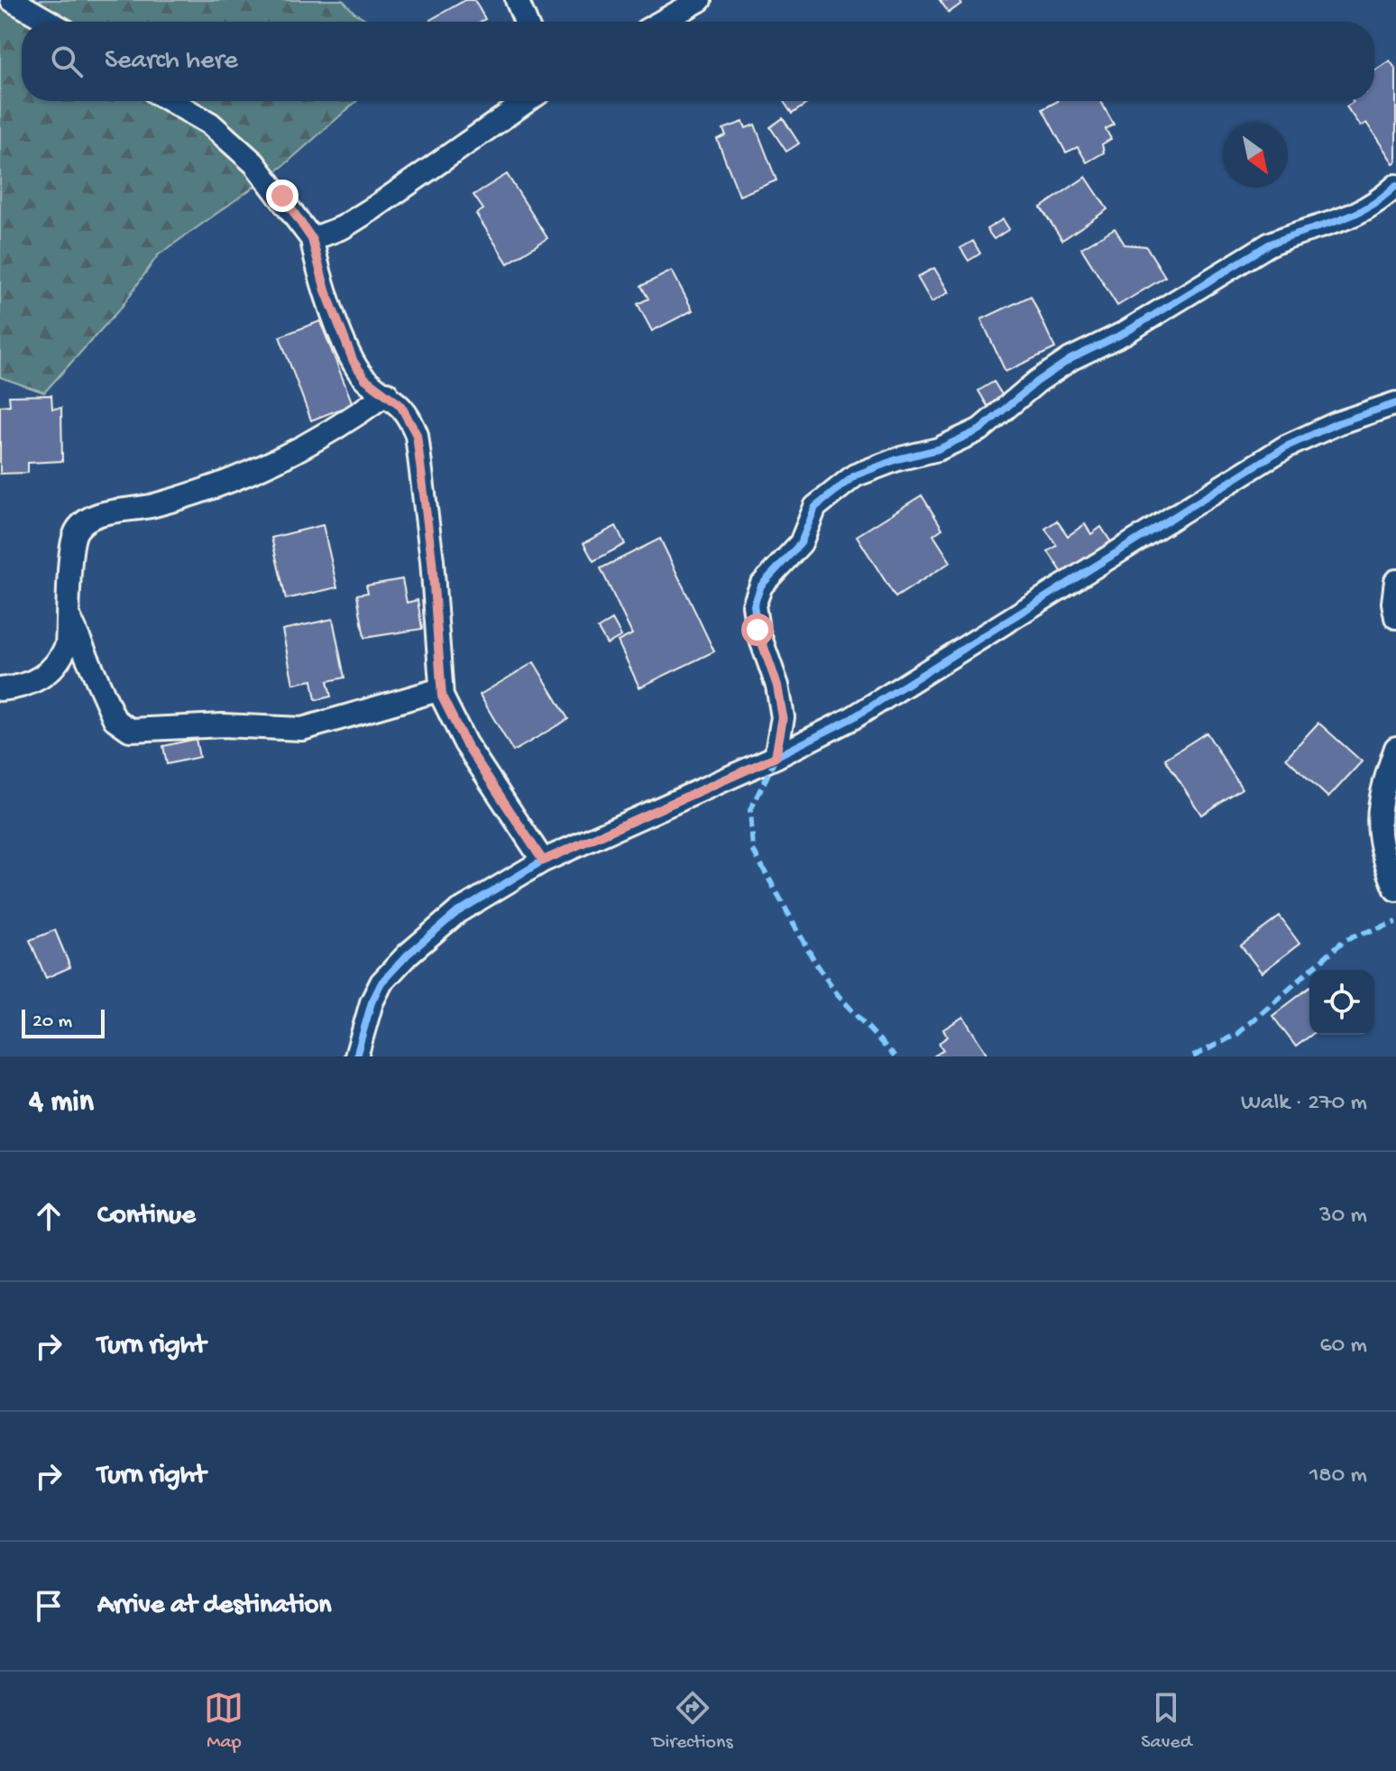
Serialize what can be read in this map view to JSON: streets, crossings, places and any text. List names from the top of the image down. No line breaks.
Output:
{"scale_bar":"20 m","north":"bottom right","page":{"search":"Search here","scale":"20 m","heading":["4 min","Walk · 270 m"],"list":[["Continue","30 m"],["Turn right","60 m"],["Turn right","180 m"],"Arrive at destination"],"nav":["Map","Directions","Saved"]}}
